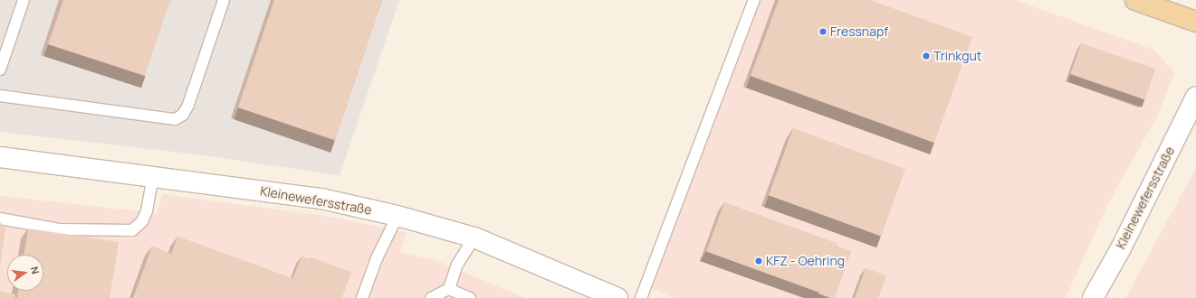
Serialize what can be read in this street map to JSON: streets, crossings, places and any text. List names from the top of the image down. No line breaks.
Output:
{"streets":{"street":["Kleinewefersstraße"]},"places":["Fressnapf","Trinkgut","KFZ - Oehring"],"north":"right"}
